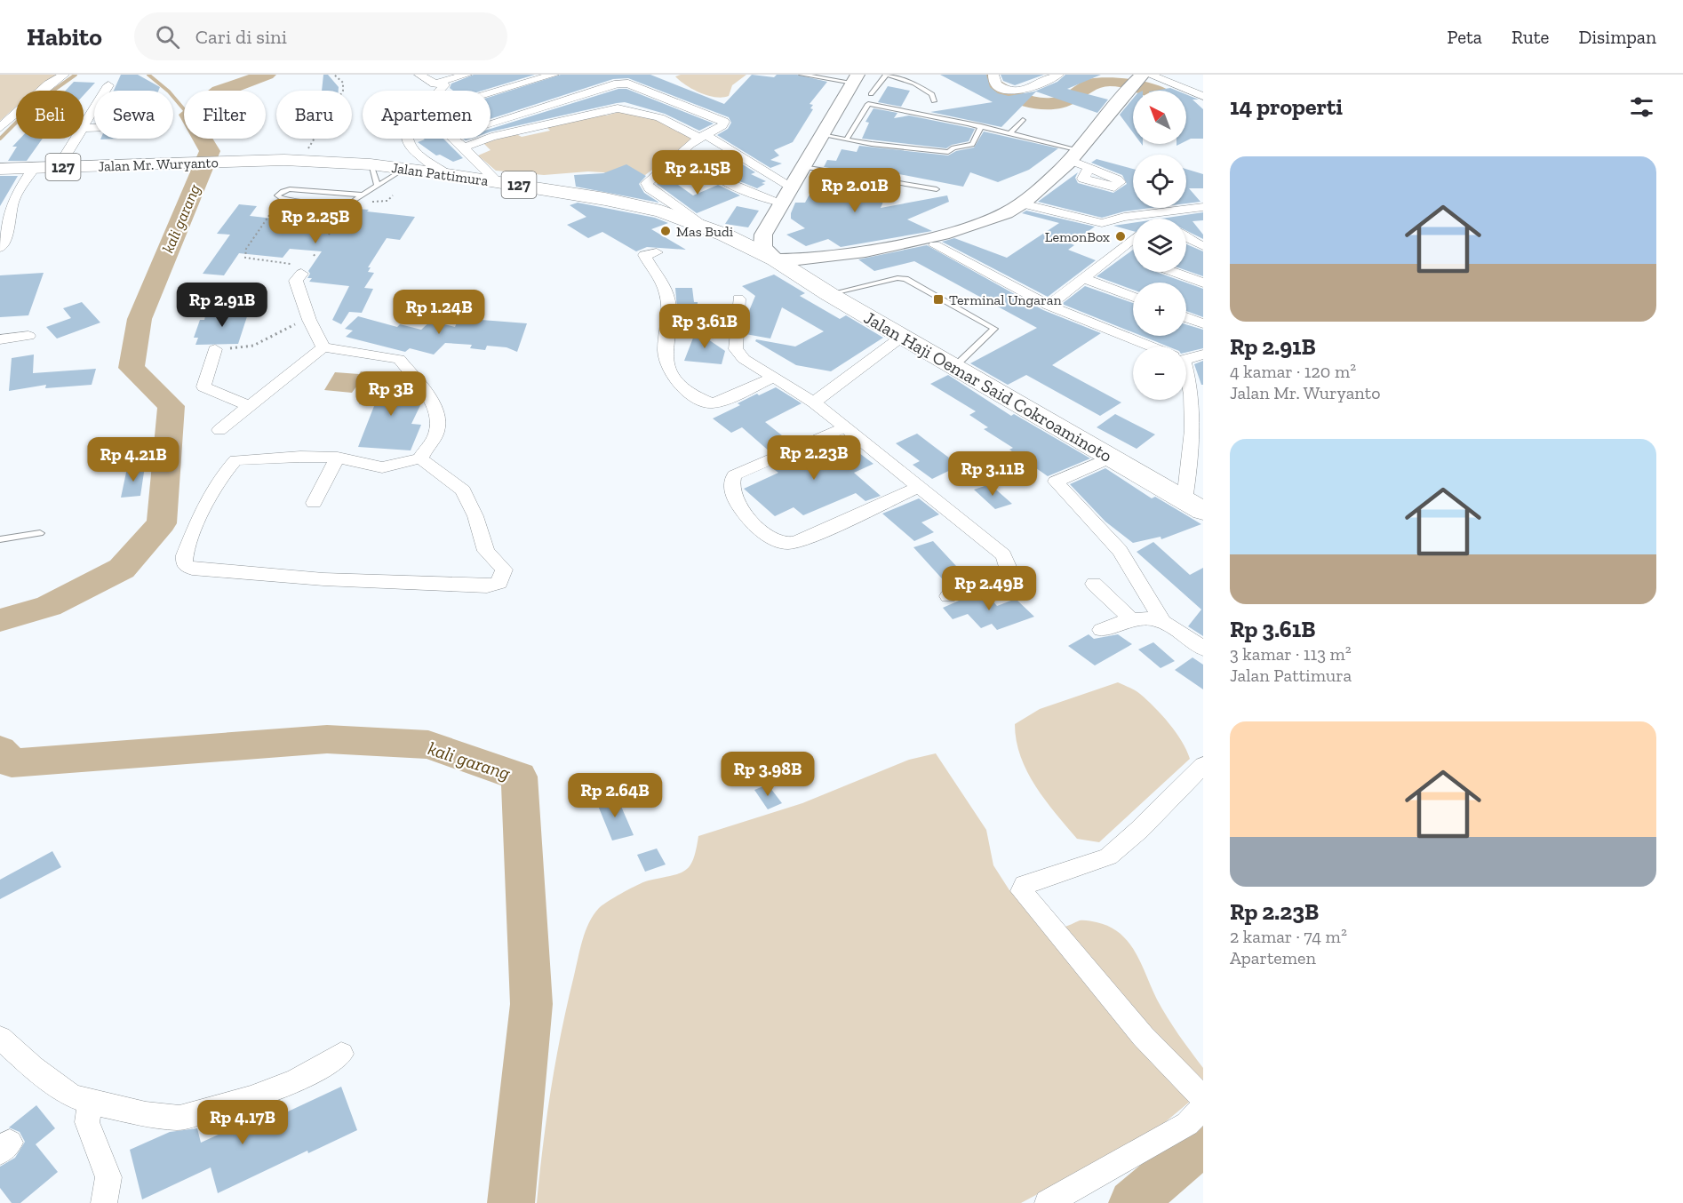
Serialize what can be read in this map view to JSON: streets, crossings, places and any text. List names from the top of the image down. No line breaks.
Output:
{"streets":{"main road":["Jalan Mr. Wuryanto","127","Jalan Pattimura","Jalan Haji Oemar Said Cokroaminoto"]},"crossings":[["Jalan Mr. Wuryanto","Jalan Pattimura"],["Jalan Pattimura","Jalan Haji Oemar Said Cokroaminoto"]],"water":["kali garang"],"places":{"other":["Mas Budi","LemonBox"],"transit":["Terminal Ungaran"]},"north":"top left","page":{"header":"Habito","search":"Cari di sini","nav":["Peta","Rute","Disimpan"],"heading":"14 properti","map_buttons":["+","−"],"chip":["Beli","Sewa","Filter","Baru","Apartemen"],"list":[{"name":"Rp 2.91B","note":"4 kamar · 120 m² · Jalan Mr. Wuryanto"},{"name":"Rp 3.61B","note":"3 kamar · 113 m² · Jalan Pattimura"},{"name":"Rp 2.23B","note":"2 kamar · 74 m² · Apartemen"}],"price":["Rp 2.15B","Rp 2.01B","Rp 2.25B","Rp 2.91B","Rp 1.24B","Rp 3.61B","Rp 3B","Rp 2.23B","Rp 4.21B","Rp 3.11B","Rp 2.49B","Rp 3.98B","Rp 2.64B","Rp 4.17B"]}}
